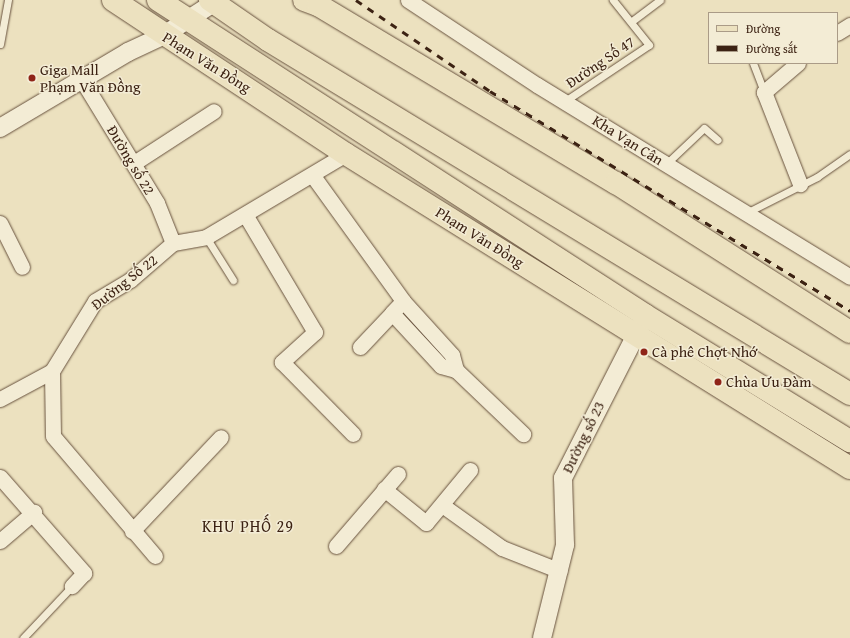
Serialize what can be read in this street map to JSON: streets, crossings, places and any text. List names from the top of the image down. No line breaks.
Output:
{"streets":{"main road":["Phạm Văn Đồng"],"street":["Kha Vạn Cân","Đường số 22","Đường Số 22","Đường số 23"],"lane":["Đường Số 47"]},"crossings":[["Phạm Văn Đồng","Đường số 23"],["Đường Số 47","Kha Vạn Cân"],["Đường số 22","Đường Số 22"]],"districts":["KHU PHỐ 29"],"places":["Giga Mall Phạm Văn Đồng","Cà phê Chợt Nhớ","Chùa Ưu Đàm"],"legend":["Đường","Đường sắt"]}
